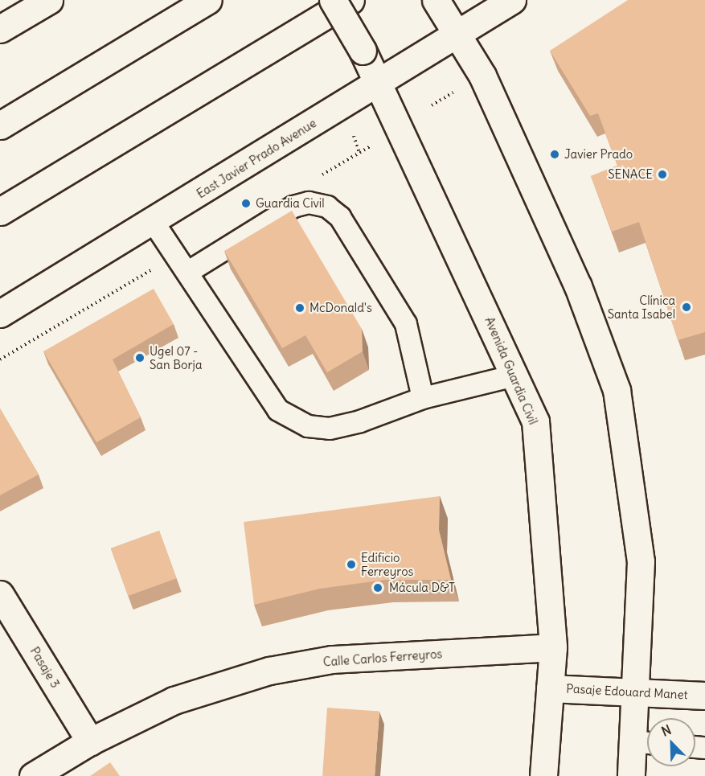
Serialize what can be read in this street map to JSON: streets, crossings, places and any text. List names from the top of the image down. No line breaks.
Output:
{"streets":{"main road":["East Javier Prado Avenue","Avenida Guardia Civil","Calle Carlos Ferreyros","Pasaje 3","Pasaje Edouard Manet"]},"crossings":[["East Javier Prado Avenue","Avenida Guardia Civil"],["Avenida Guardia Civil","Calle Carlos Ferreyros"],["Avenida Guardia Civil","Pasaje Edouard Manet"],["Calle Carlos Ferreyros","Pasaje 3"]],"places":["Javier Prado","SENACE","Guardia Civil","Clínica Santa Isabel","McDonald's","Ugel 07 - San Borja","Edificio Ferreyros","Mácula D&T"],"north":"top left"}
